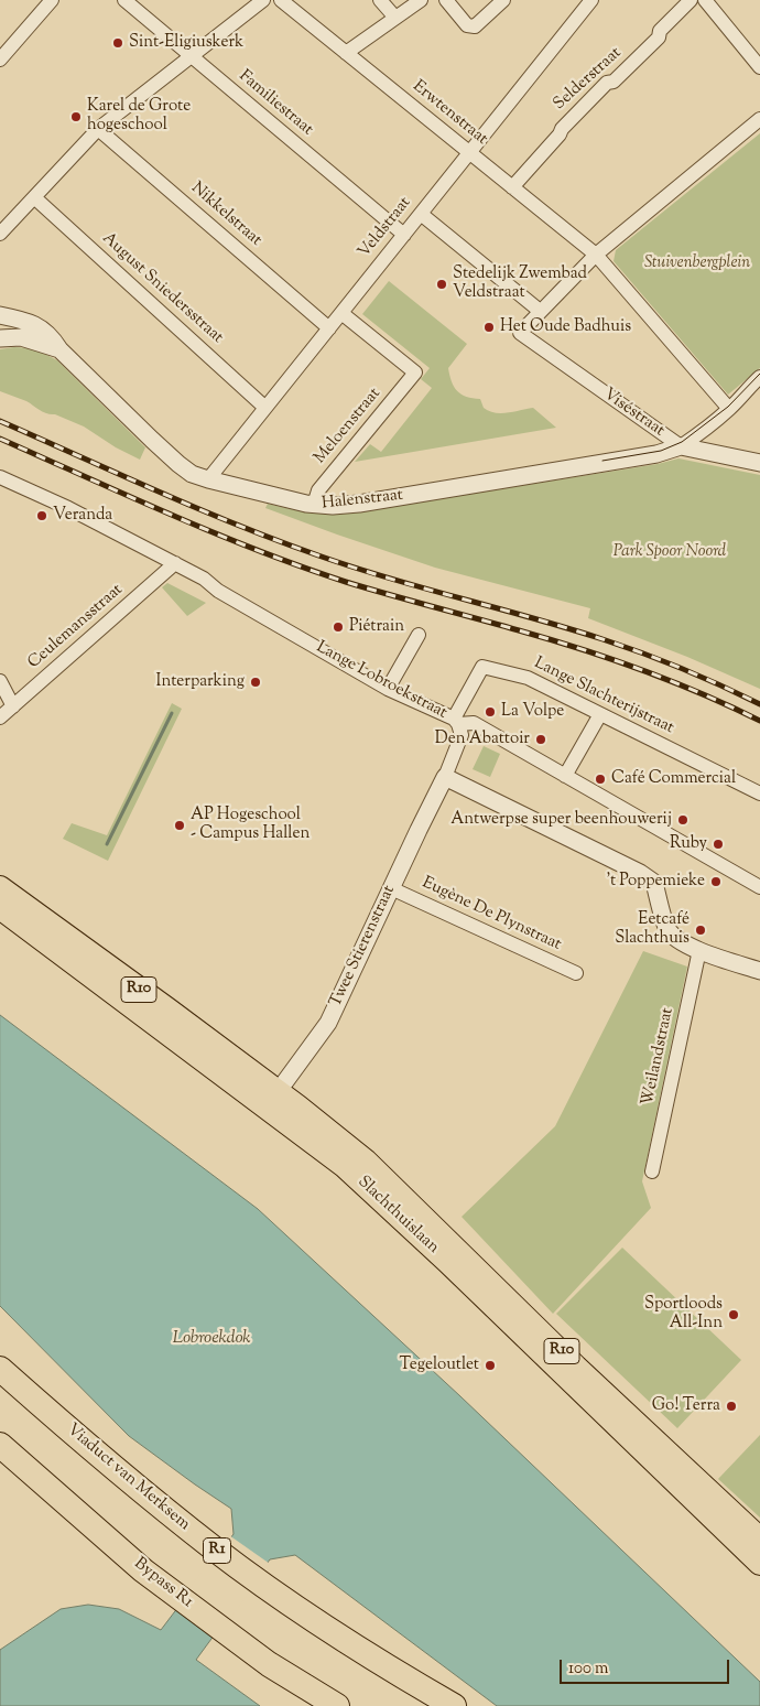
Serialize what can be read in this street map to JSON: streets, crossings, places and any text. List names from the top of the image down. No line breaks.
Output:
{"streets":{"highway":["Viaduct van Merksem","R1","Bypass R1"],"main road":["R10","Slachthuislaan"],"street":["Selderstraat","Familiestraat","Erwtenstraat","Nikkelstraat","Veldstraat","August Sniedersstraat","Viséstraat","Meloenstraat","Halenstraat","Ceulemansstraat","Lange Lobroekstraat","Lange Slachterijstraat","Eugène De Plynstraat","Twee Stierenstraat","Weilandstraat"]},"crossings":[["Selderstraat","Erwtenstraat"],["Familiestraat","Veldstraat"],["Erwtenstraat","Veldstraat"],["Nikkelstraat","Veldstraat"],["Veldstraat","August Sniedersstraat"],["Veldstraat","Meloenstraat"],["Veldstraat","Halenstraat"],["Viséstraat","Halenstraat"],["Meloenstraat","Halenstraat"],["Ceulemansstraat","Lange Lobroekstraat"],["Lange Lobroekstraat","Lange Slachterijstraat"],["Lange Lobroekstraat","Twee Stierenstraat"],["Eugène De Plynstraat","Twee Stierenstraat"],["Twee Stierenstraat","Slachthuislaan"]],"water":["Lobroekdok"],"parks":["Stuivenbergplein","Park Spoor Noord"],"places":["Sint-Eligiuskerk","Karel de Grote hogeschool","Stedelijk Zwembad Veldstraat","Het Oude Badhuis","Veranda","Piétrain","Interparking","La Volpe","Den Abattoir","Café Commercial","Antwerpse super beenhouwerij","AP Hogeschool - Campus Hallen","Ruby","'t Poppemieke","Eetcafé Slachthuis","Sportloods All-Inn","Tegeloutlet","Go! Terra"],"scale_bar":"100 m"}
